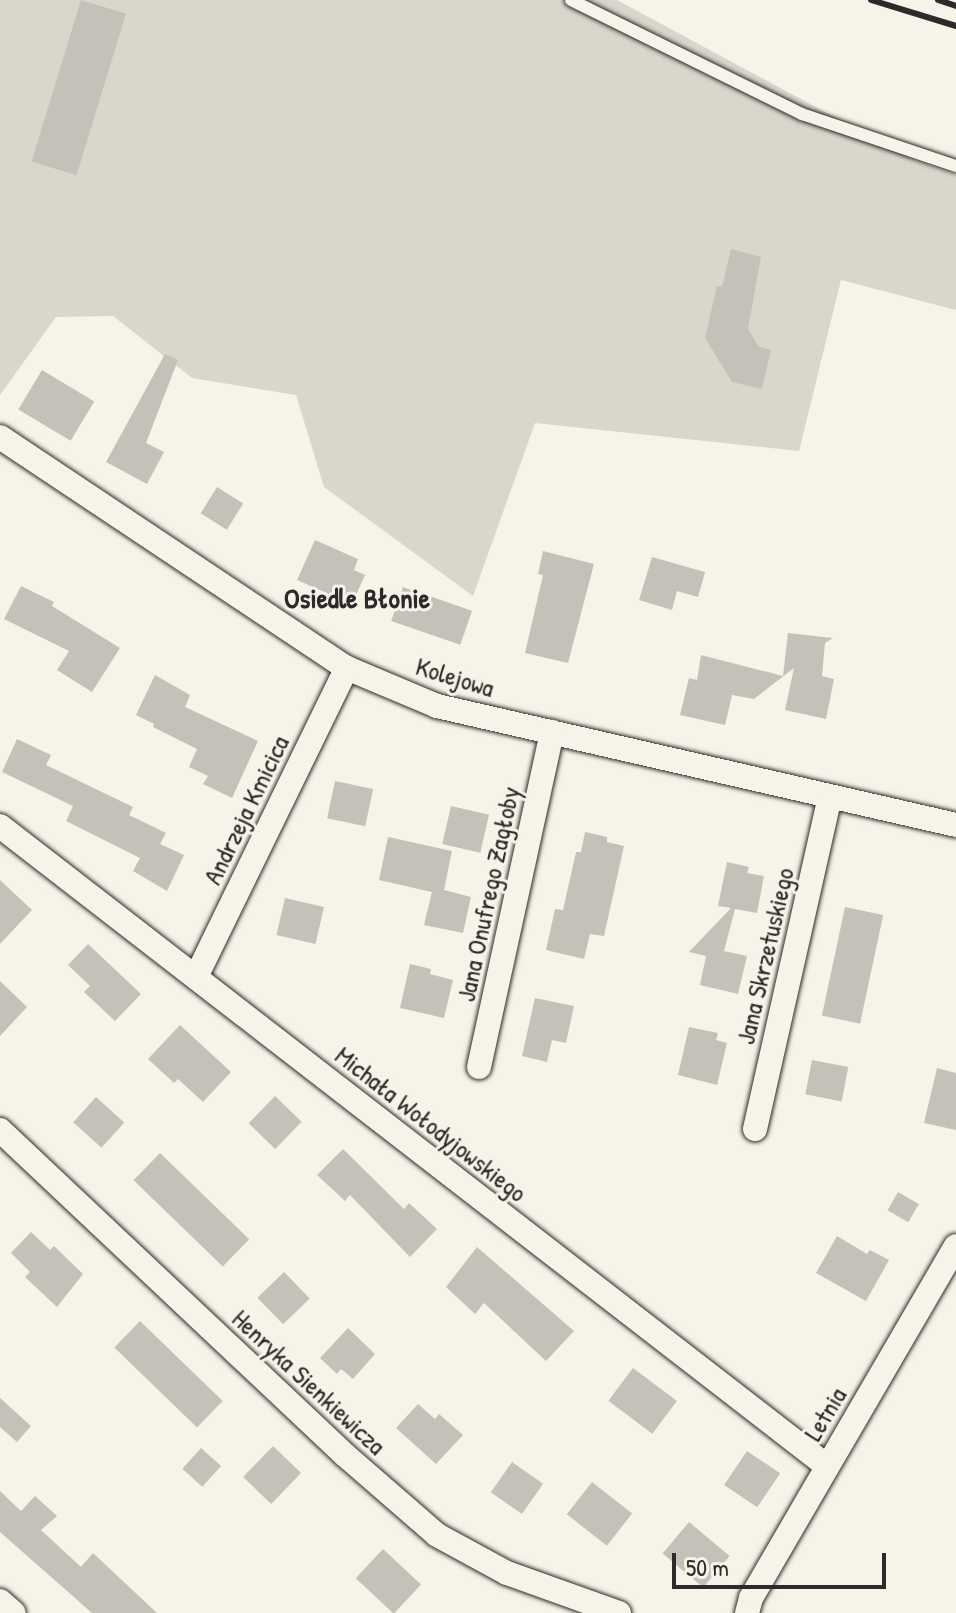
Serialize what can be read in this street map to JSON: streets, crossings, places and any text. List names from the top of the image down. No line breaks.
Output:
{"streets":{"street":["Kolejowa","Andrzeja Kmicica","Jana Onufrego Zagłoby","Jana Skrzetuskiego","Michała Wołodyjowskiego","Henryka Sienkiewicza","Letnia"]},"crossings":[["Kolejowa","Andrzeja Kmicica"],["Kolejowa","Jana Onufrego Zagłoby"],["Kolejowa","Jana Skrzetuskiego"],["Andrzeja Kmicica","Michała Wołodyjowskiego"],["Michała Wołodyjowskiego","Letnia"]],"districts":["Osiedle Błonie"],"scale_bar":"50 m"}
